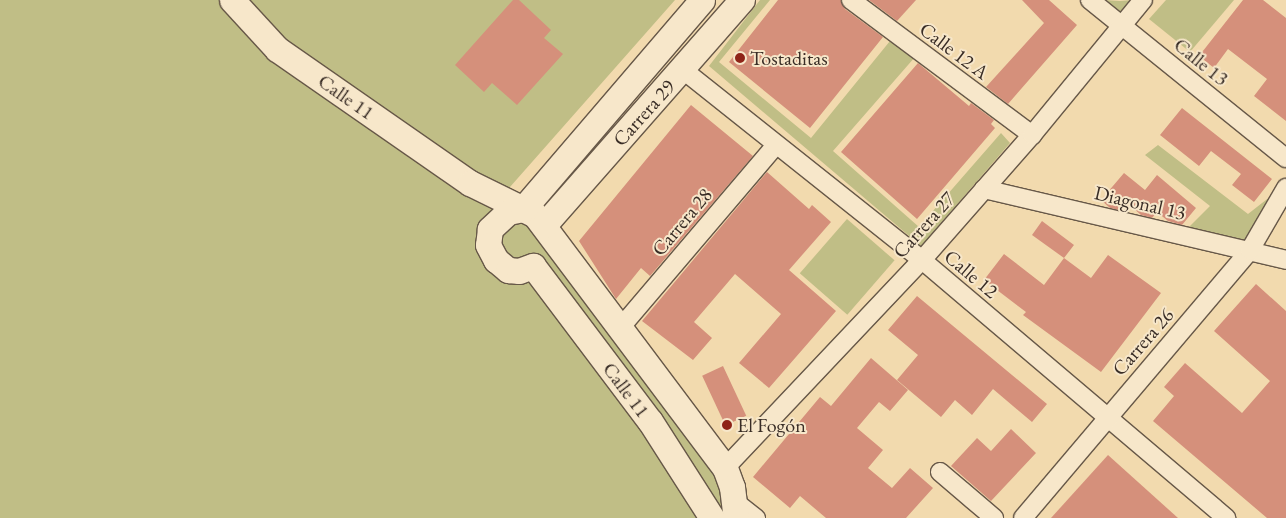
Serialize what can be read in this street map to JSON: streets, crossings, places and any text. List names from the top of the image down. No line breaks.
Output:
{"streets":{"main road":["Calle 11","Carrera 29"],"street":["Calle 12 A","Calle 13","Diagonal 13","Carrera 28","Carrera 27","Calle 12","Carrera 26"]},"crossings":[["Calle 12 A","Carrera 27"],["Calle 13","Carrera 27"],["Calle 11","Carrera 29"],["Calle 11","Carrera 28"],["Calle 11","Carrera 27"],["Carrera 29","Calle 12"],["Diagonal 13","Carrera 27"],["Diagonal 13","Carrera 26"],["Carrera 28","Calle 12"],["Carrera 27","Calle 12"],["Calle 12","Carrera 26"]],"places":["Tostaditas","El Fogón"]}
